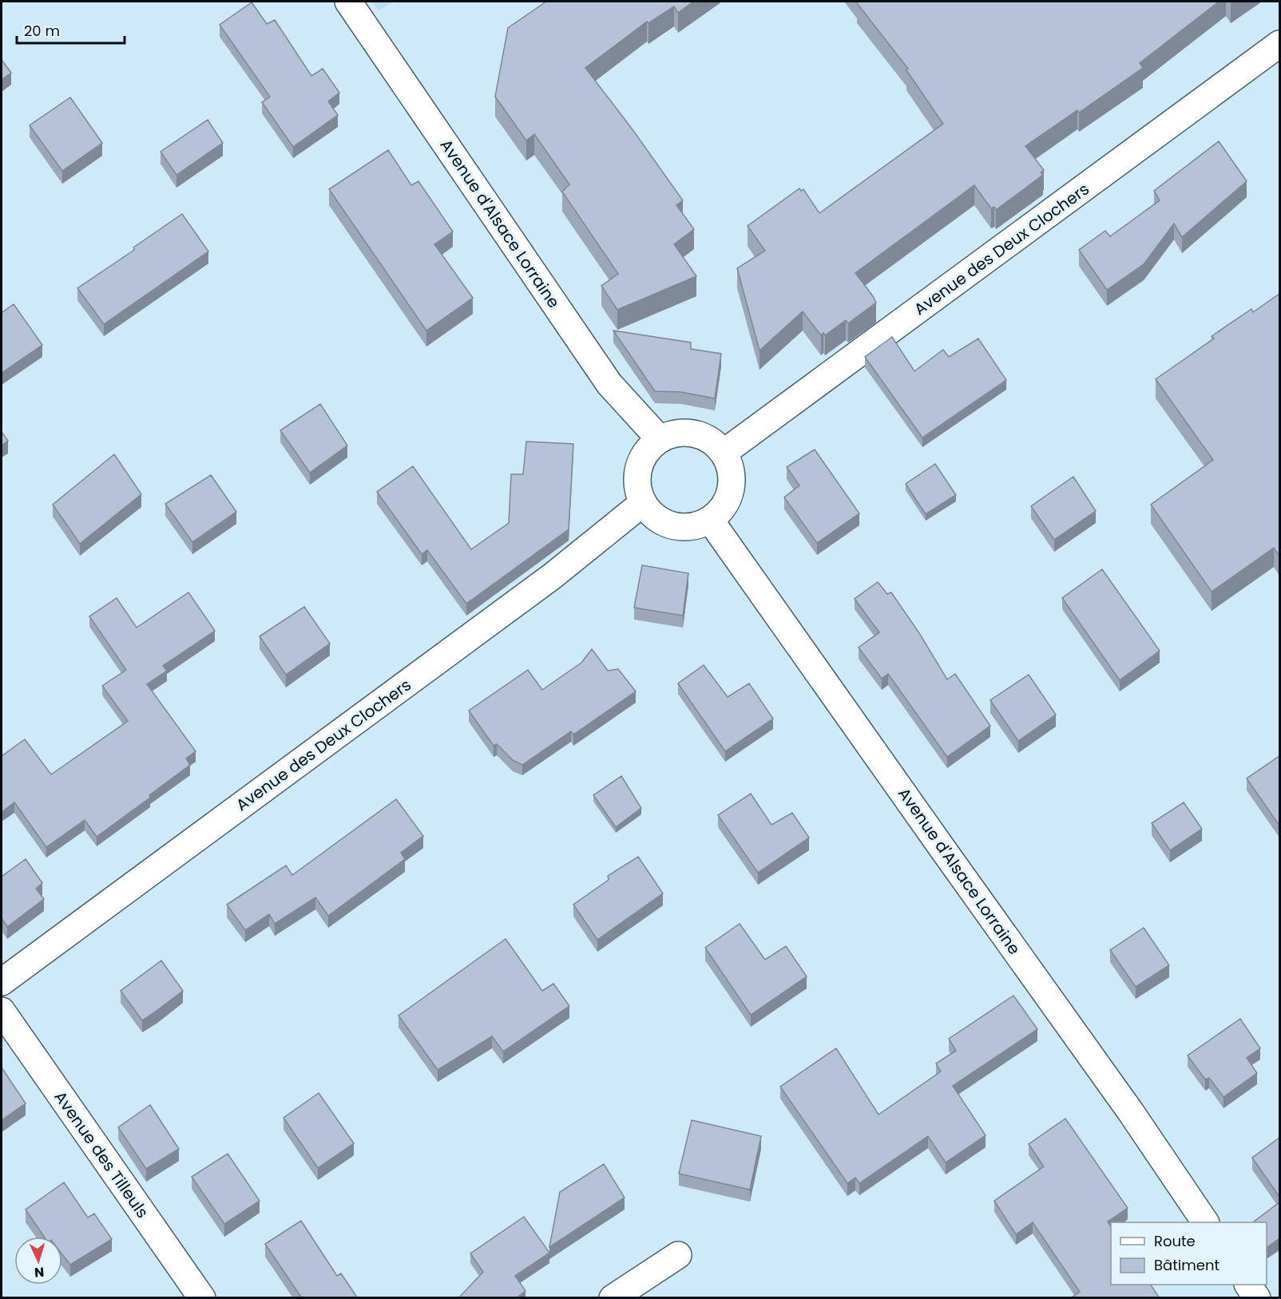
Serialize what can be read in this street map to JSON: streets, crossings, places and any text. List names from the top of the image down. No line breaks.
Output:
{"streets":{"street":["Avenue d'Alsace Lorraine","Avenue des Deux Clochers","Avenue des Tilleuls"]},"crossings":[["Avenue d'Alsace Lorraine","Avenue des Deux Clochers"]],"legend":["Route","Bâtiment"],"scale_bar":"20 m","north":"bottom"}
